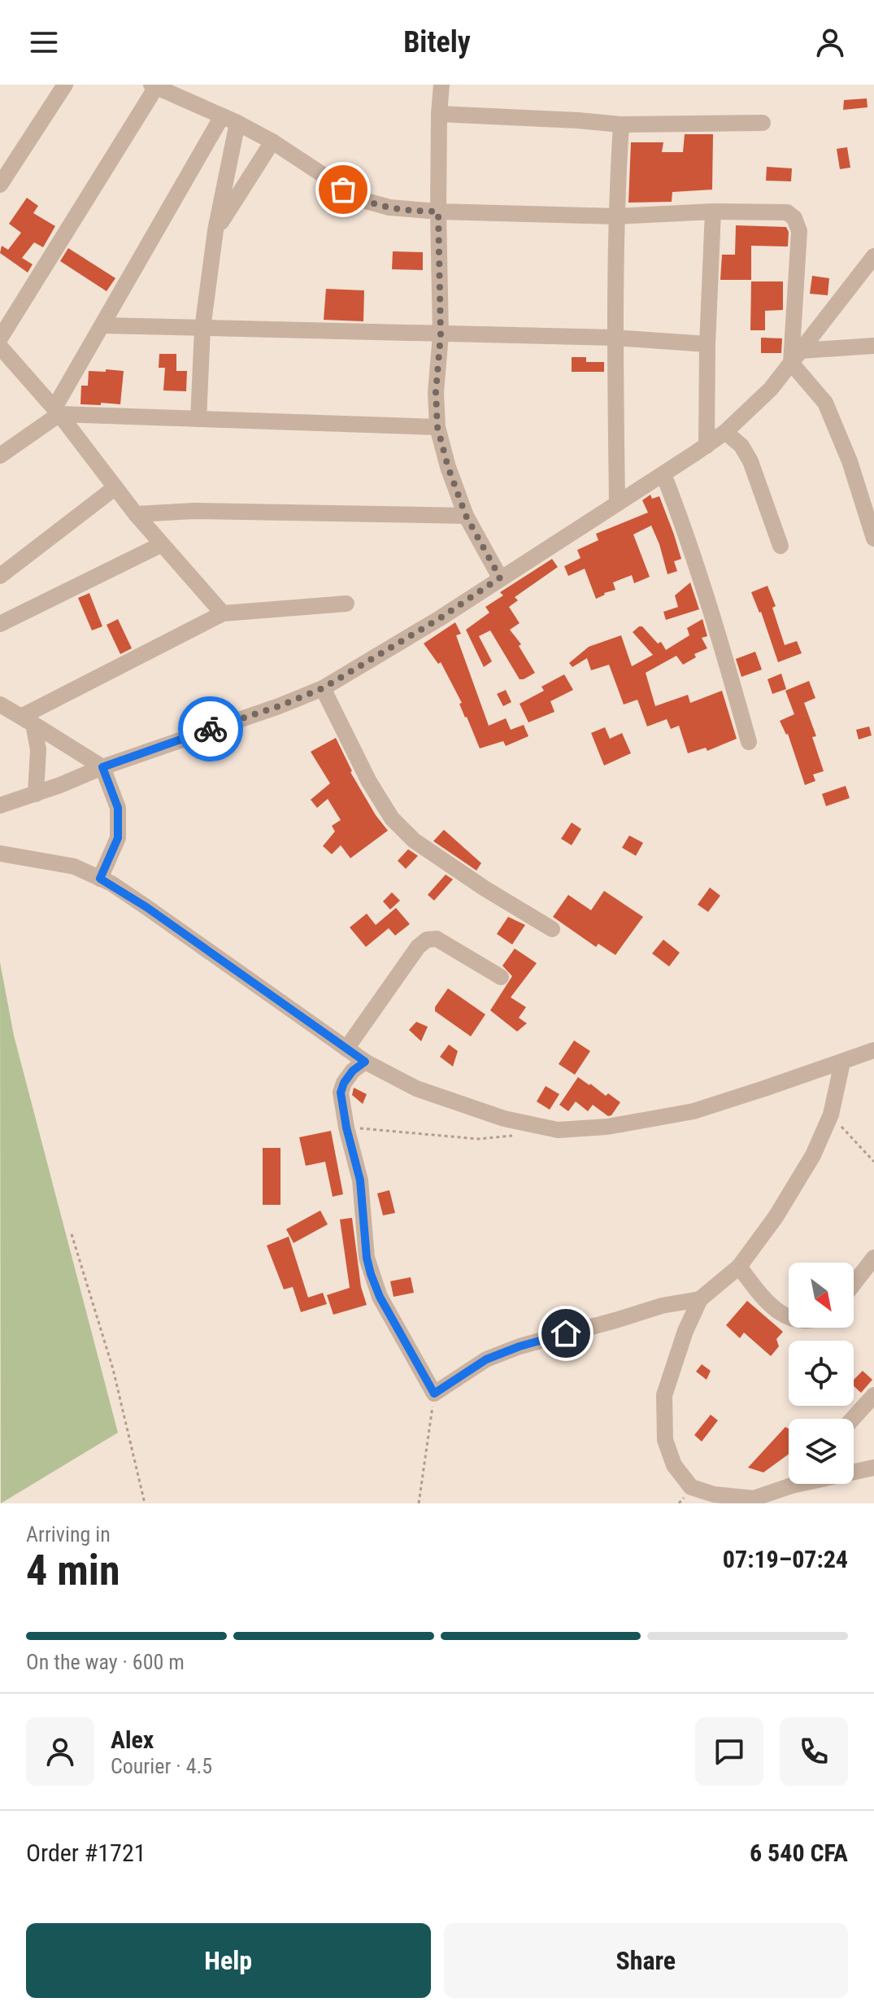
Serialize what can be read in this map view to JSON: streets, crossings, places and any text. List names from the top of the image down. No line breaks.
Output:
{"north":"bottom right","page":{"header":"Bitely","heading":["4 min","Arriving in","07:19–07:24"],"panel":["Alex","Courier · 4.5","Order #1721","6 540 CFA"],"bar":"On the way · 600 m","buttons":["Help","Share"]}}
